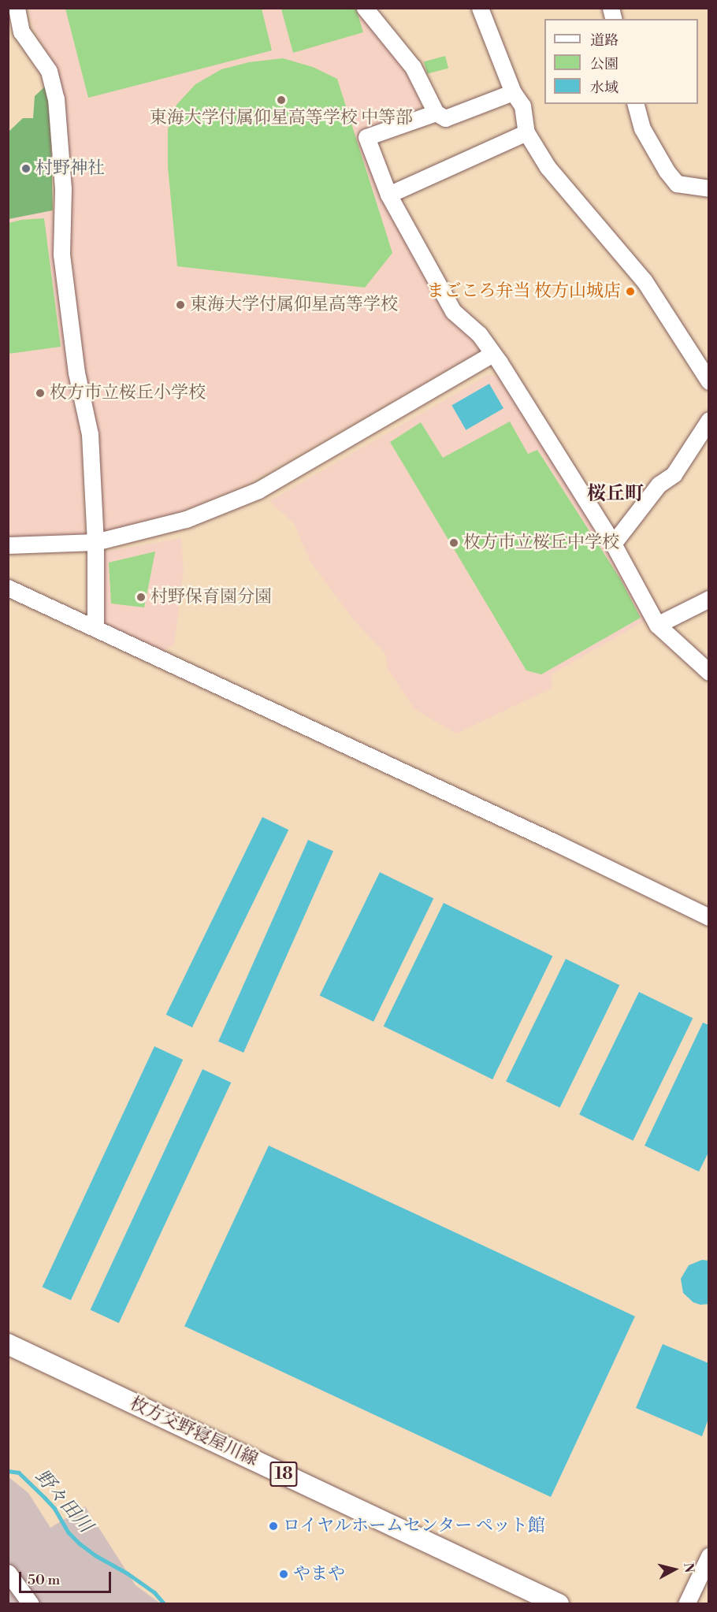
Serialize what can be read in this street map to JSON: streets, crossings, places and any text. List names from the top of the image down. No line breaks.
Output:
{"streets":{"main road":["枚方交野寝屋川線","18"]},"districts":["桜丘町"],"water":["野々田川"],"places":["東海大学付属仰星高等学校 中等部","村野神社","まごころ弁当 枚方山城店","東海大学付属仰星高等学校","枚方市立桜丘小学校","枚方市立桜丘中学校","村野保育園分園","ロイヤルホームセンター ペット館","やまや"],"legend":["道路","公園","水域"],"scale_bar":"50 m","north":"right"}
